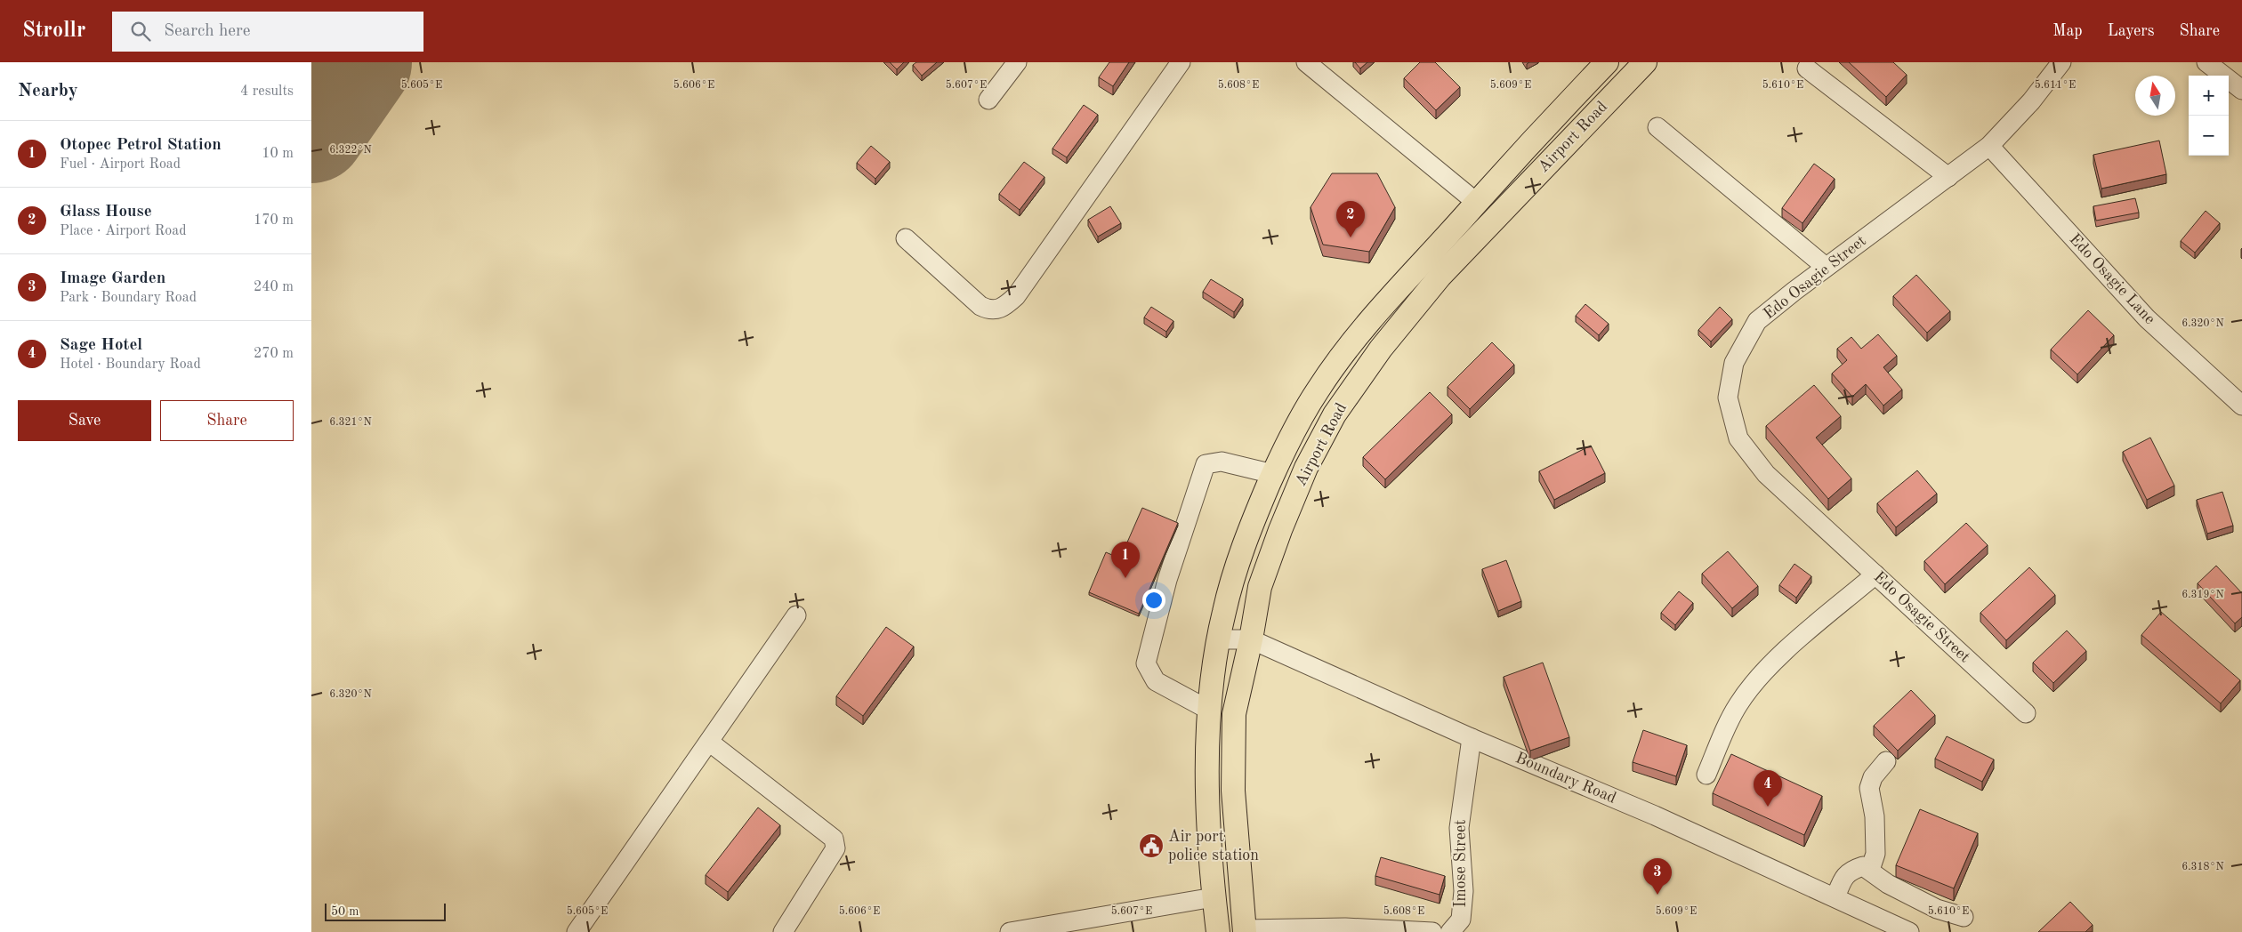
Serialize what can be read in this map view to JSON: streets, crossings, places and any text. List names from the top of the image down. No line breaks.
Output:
{"streets":{"main road":["Airport Road"],"street":["Edo Osagie Street","Edo Osagie Lane","Boundary Road","Imose Street"]},"crossings":[["Airport Road","Boundary Road"],["Edo Osagie Street","Edo Osagie Lane"],["Boundary Road","Imose Street"]],"places":{"public building":["Air port police station"]},"scale_bar":"50 m","north":"top","page":{"header":"Strollr","search":"Search here","nav":["Map","Layers","Share"],"heading":["Nearby","4 results"],"map_buttons":["+","−"],"list":[{"mark":"1","name":"Otopec Petrol Station","note":"Fuel · Airport Road","value":"10 m"},{"mark":"2","name":"Glass House","note":"Place · Airport Road","value":"170 m"},{"mark":"3","name":"Image Garden","note":"Park · Boundary Road","value":"240 m"},{"mark":"4","name":"Sage Hotel","note":"Hotel · Boundary Road","value":"270 m"}],"pins":["2","1","4","3"],"buttons":["Save","Share"],"scale":"50 m"},"coordinates":["5.605°E","5.606°E","5.607°E","5.608°E","5.609°E","5.610°E","5.611°E","6.322°N","6.320°N","6.321°N","6.319°N","6.318°N"]}
